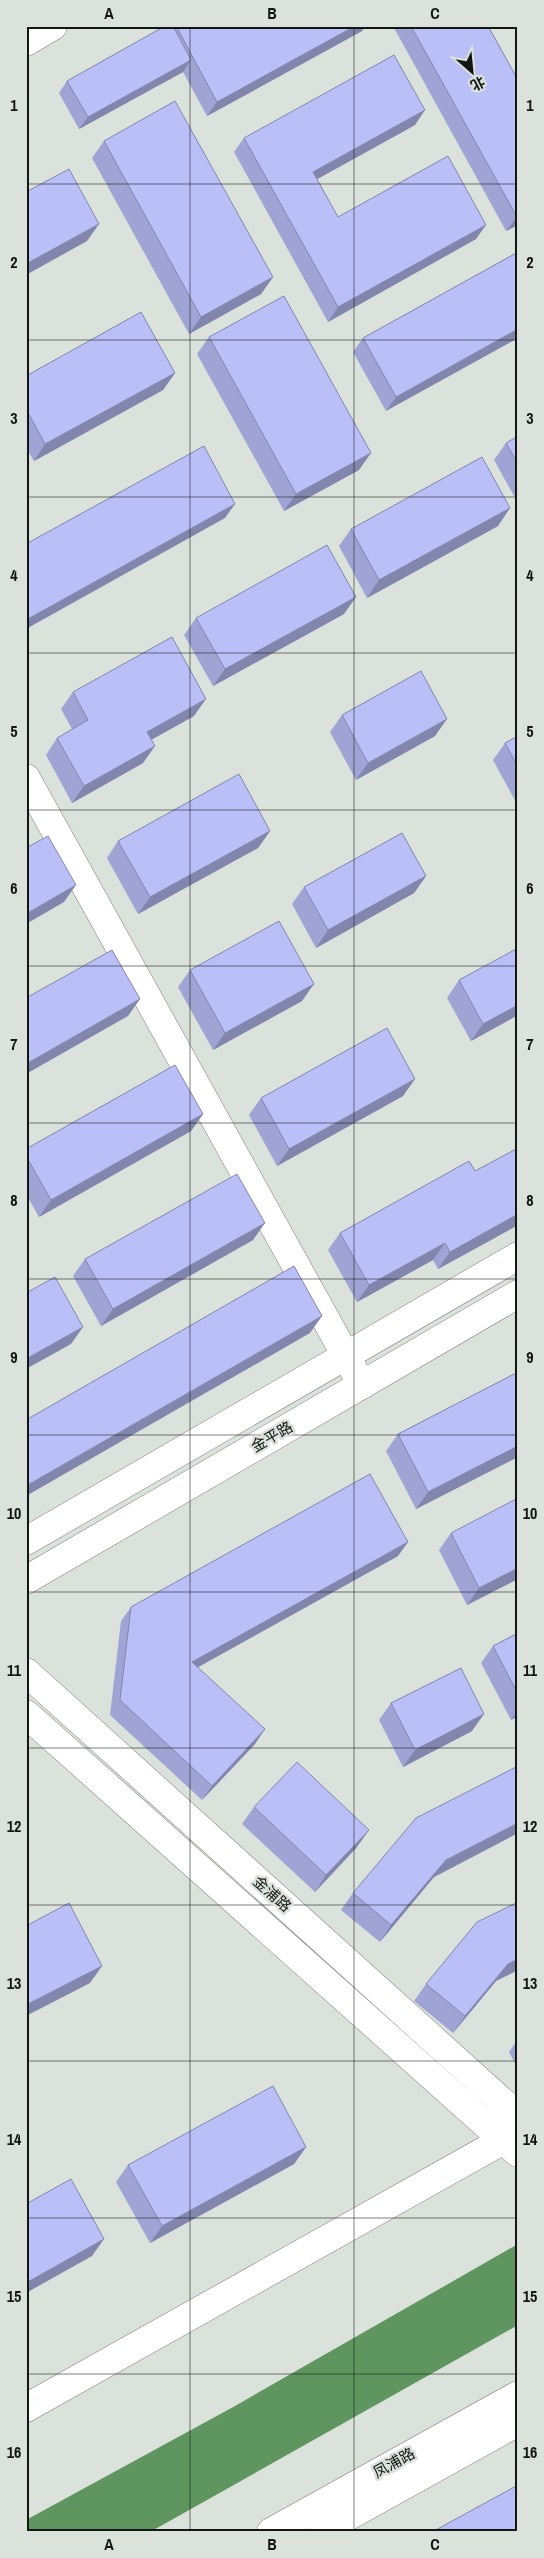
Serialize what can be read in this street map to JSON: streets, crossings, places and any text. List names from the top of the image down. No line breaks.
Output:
{"streets":{"street":["金平路","金浦路","凤浦路"]},"north":"bottom right","grid":{"columns":["A","B","C"],"rows":["1","2","3","4","5","6","7","8","9","10","11","12","13","14","15","16"]}}
